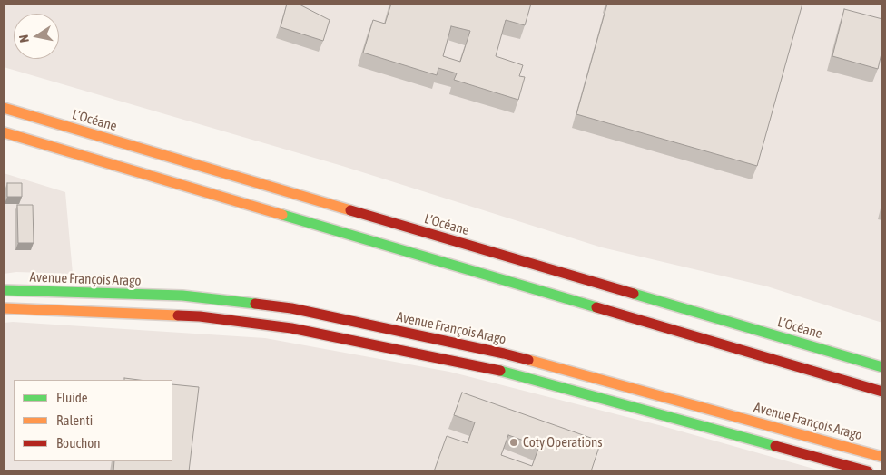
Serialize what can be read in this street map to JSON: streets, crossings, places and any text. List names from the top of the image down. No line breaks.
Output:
{"streets":{"main road":["L’Océane","Avenue François Arago"]},"places":["Coty Operations"],"legend":["Fluide","Ralenti","Bouchon"],"north":"left"}
